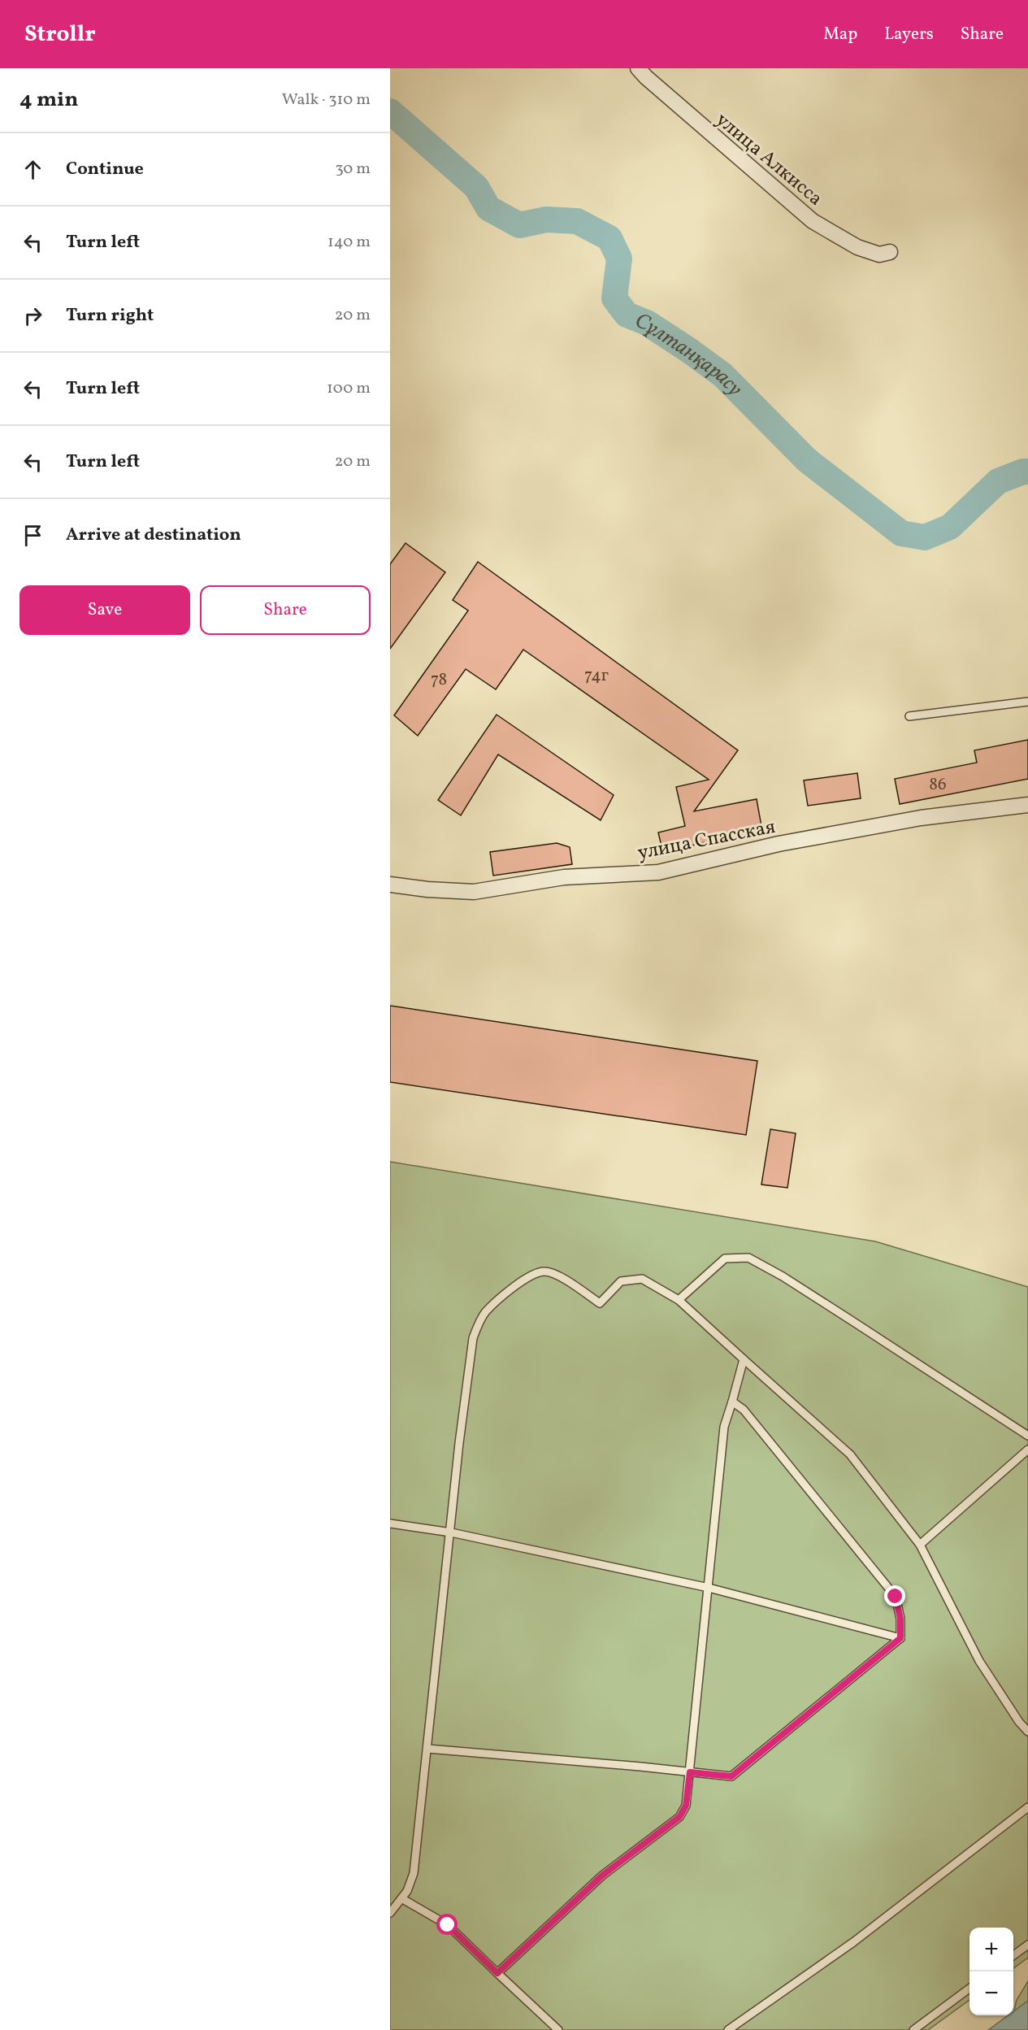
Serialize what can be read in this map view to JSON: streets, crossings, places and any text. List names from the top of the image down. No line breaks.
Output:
{"streets":{"street":["улица Алкисса","улица Спасская"]},"water":["Сұлтанқарасу"],"house_numbers":["74г","78","86"],"page":{"header":"Strollr","nav":["Map","Layers","Share"],"heading":["4 min","Walk · 310 m"],"list":[["Continue","30 m"],["Turn left","140 m"],["Turn right","20 m"],["Turn left","100 m"],["Turn left","20 m"],"Arrive at destination"],"buttons":["Save","Share"],"map_buttons":["+","−"]}}
